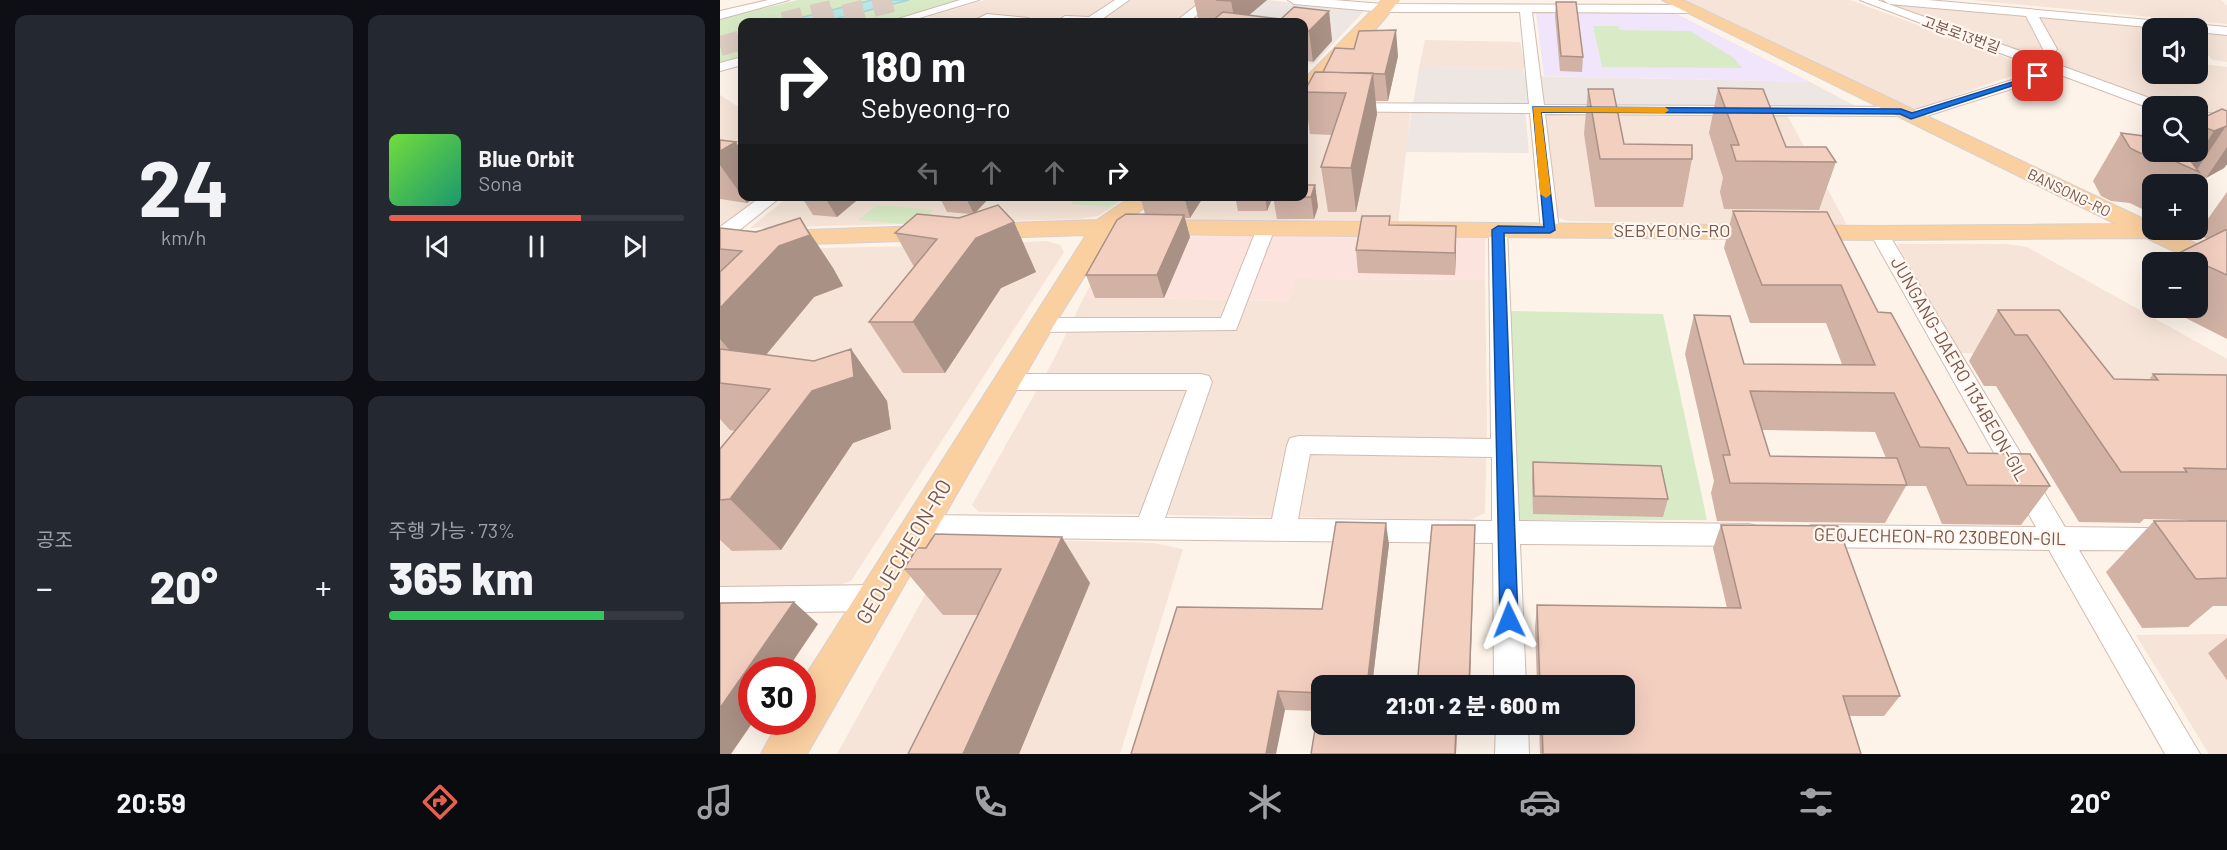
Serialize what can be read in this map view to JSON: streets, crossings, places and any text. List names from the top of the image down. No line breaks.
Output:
{"streets":{"main road":["BANSONG-RO","SEBYEONG-RO","GEOJECHEON-RO"],"street":["고분로13번길","JUNGANG-DAERO 1134BEON-GIL","GEOJECHEON-RO 230BEON-GIL"]},"crossings":[["SEBYEONG-RO","JUNGANG-DAERO 1134BEON-GIL"],["SEBYEONG-RO","GEOJECHEON-RO"],["JUNGANG-DAERO 1134BEON-GIL","GEOJECHEON-RO 230BEON-GIL"],["GEOJECHEON-RO 230BEON-GIL","GEOJECHEON-RO"]],"page":{"tile":[["24","km/h"],"공조",["주행 가능 · 73%","365 km"]],"map_buttons":["+","−"],"turn":["180 m","Sebyeong-ro"],"song":["Blue Orbit","Sona"],"heat":["−","20°","+"],"limit":"30","trip":"21:01 · 2 분 · 600 m","tabs":["20:59","20°"]}}
